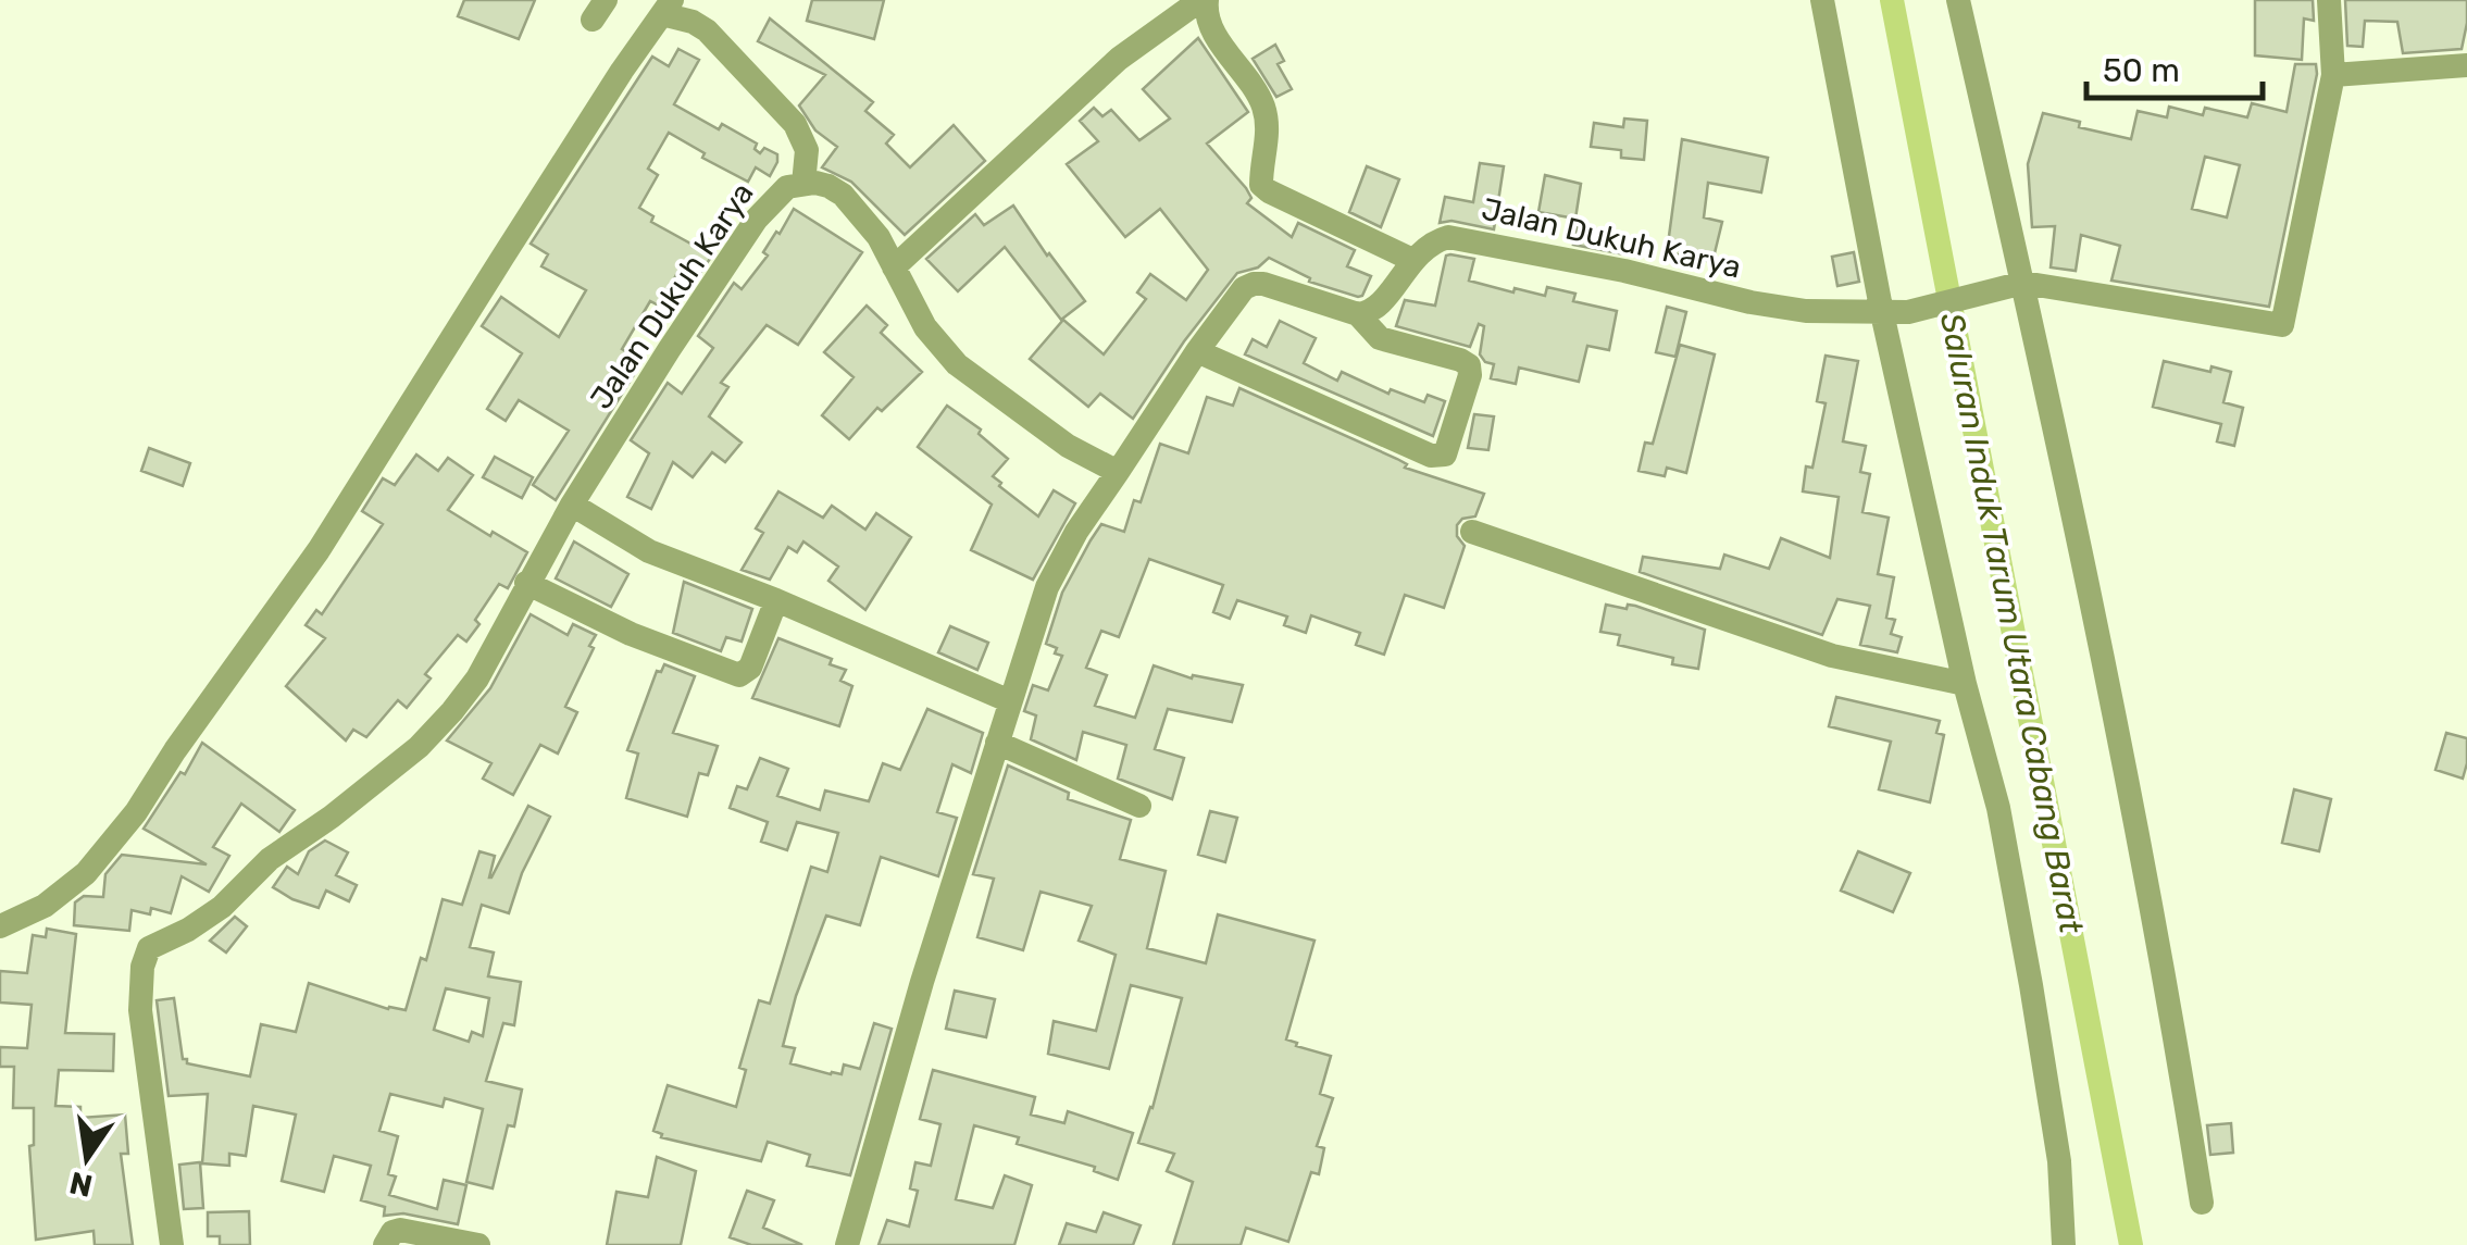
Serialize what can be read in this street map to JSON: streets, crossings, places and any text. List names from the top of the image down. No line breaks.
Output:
{"streets":{"street":["Jalan Dukuh Karya"]},"water":["Saluran Induk Tarum Utara Cabang Barat"],"scale_bar":"50 m","north":"bottom"}
